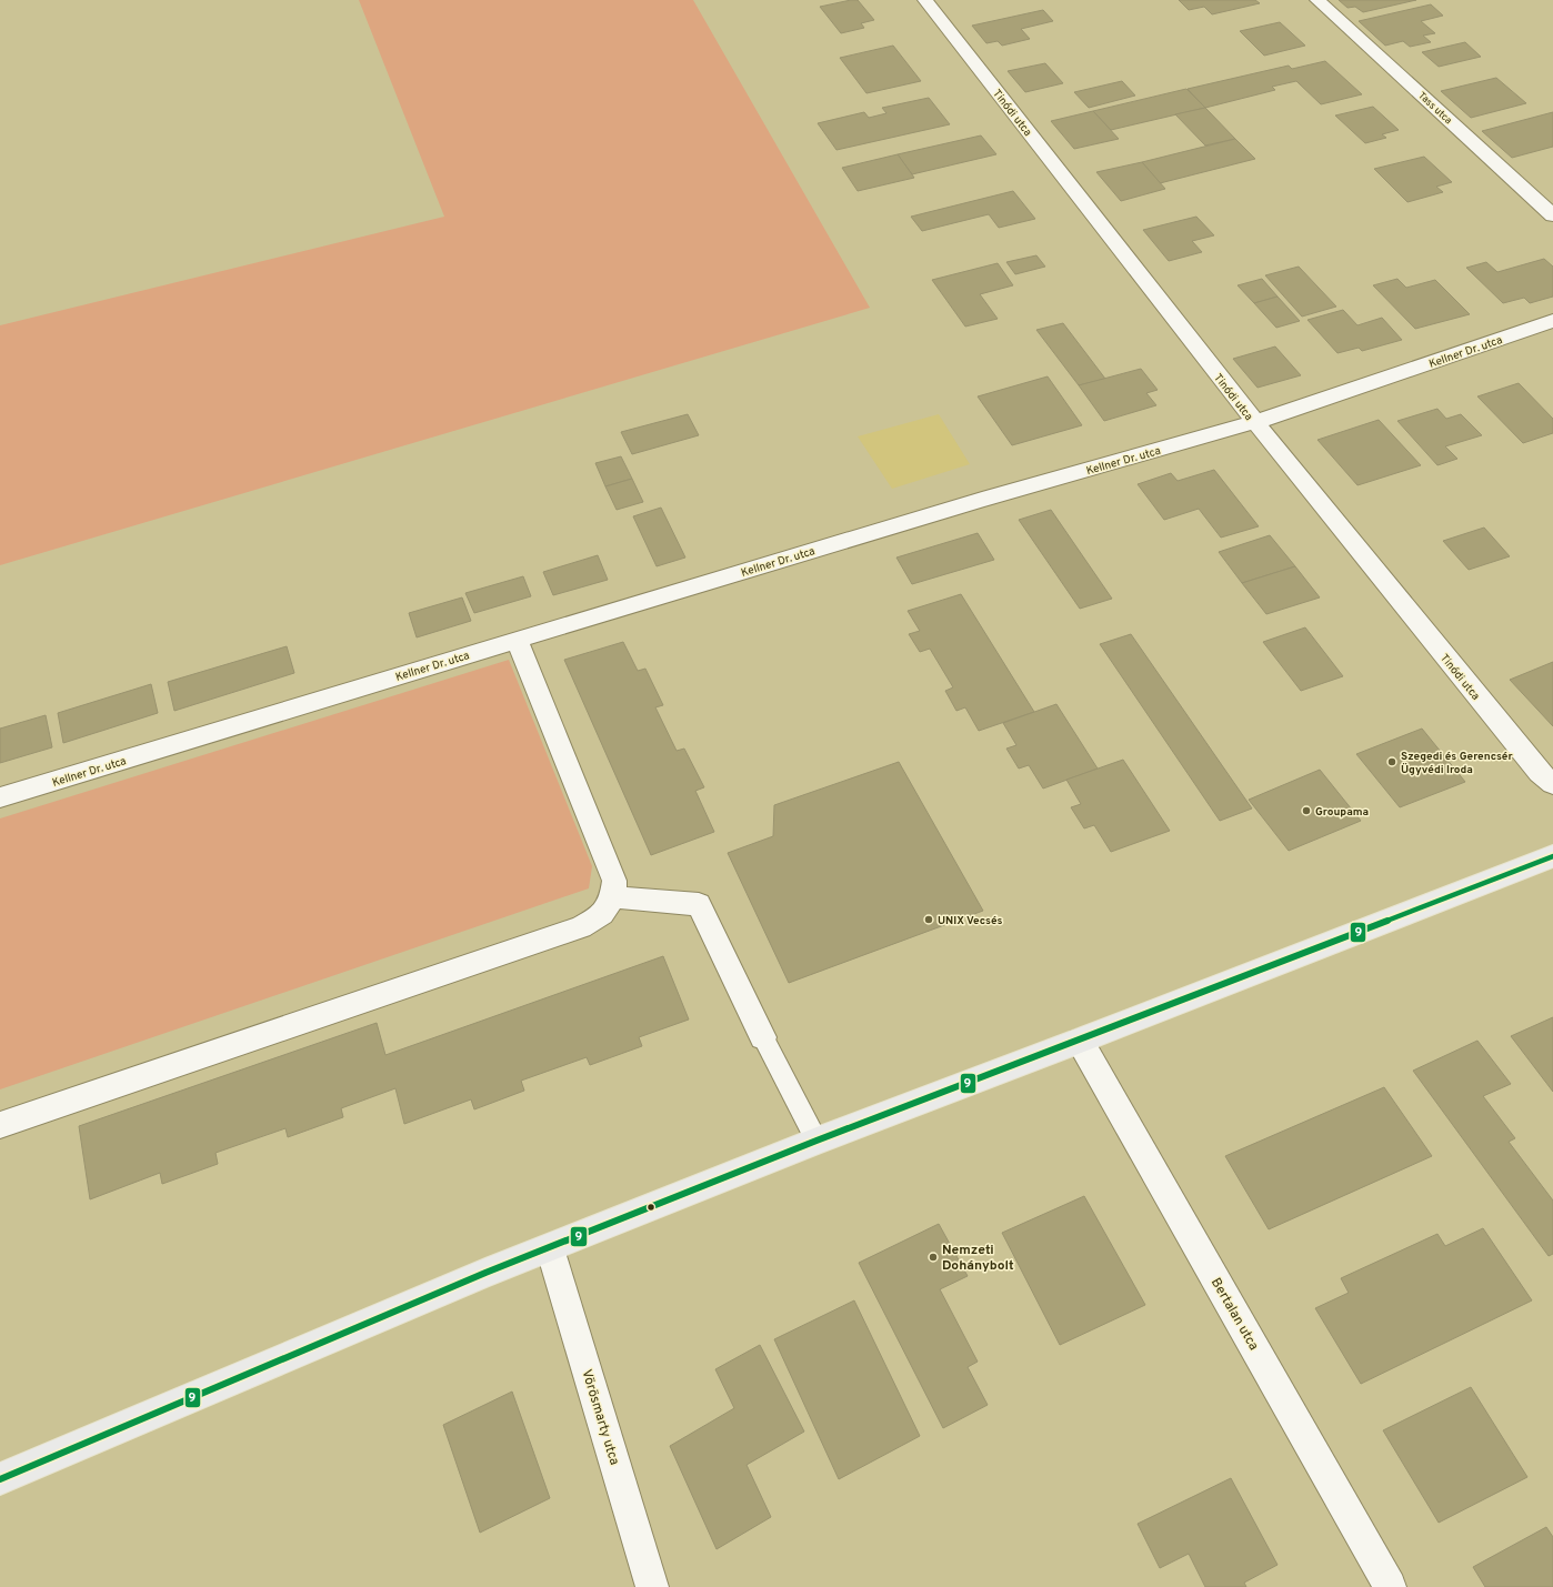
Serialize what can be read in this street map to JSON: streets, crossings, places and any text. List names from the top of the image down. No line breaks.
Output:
{"streets":{"street":["Tass utca","Tinódi utca","Kellner Dr. utca","Bertalan utca","Vörösmarty utca"]},"crossings":[["Tinódi utca","Kellner Dr. utca"]],"places":["Szegedi és Gerencsér Ügyvédi Iroda","Groupama","UNIX Vecsés","Nemzeti Dohánybolt"],"lines":["transit line 9"]}
